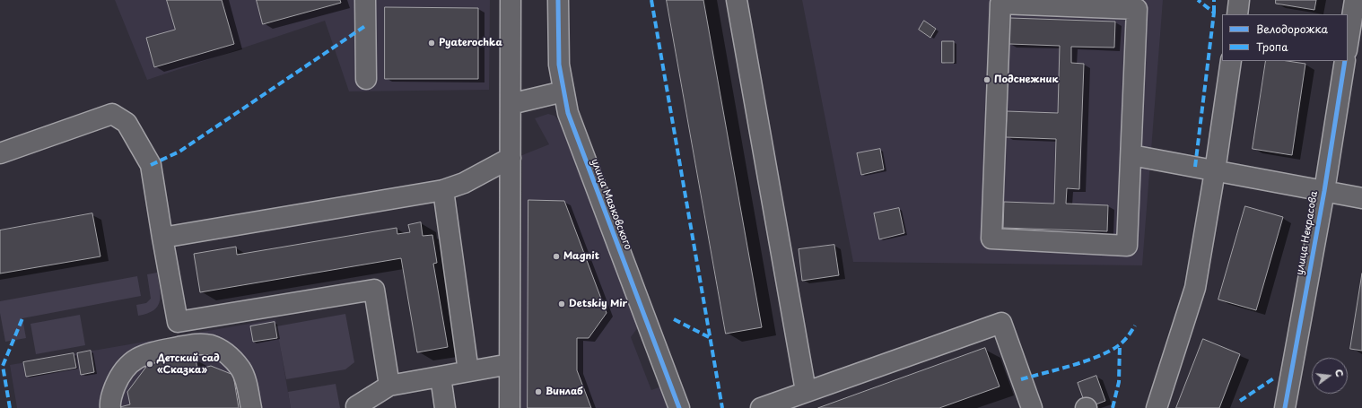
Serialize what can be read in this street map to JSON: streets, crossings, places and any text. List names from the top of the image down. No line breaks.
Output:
{"streets":{"street":["улица Маяковского","улица Некрасова"]},"places":["Pyaterochka","Подснежник","Magnit","Detskiy Mir","Детский сад «Сказка»","Винлаб"],"legend":["Велодорожка","Тропа"],"north":"right"}
